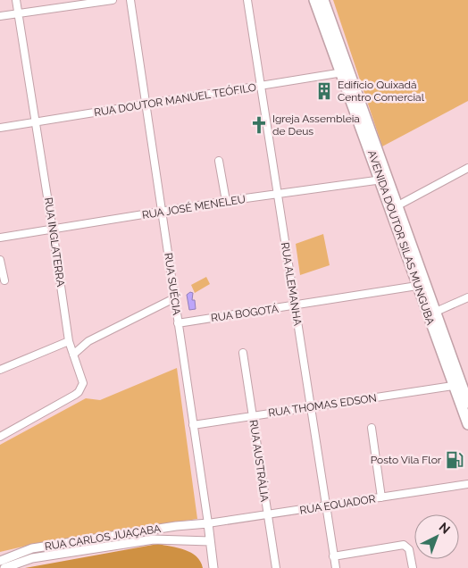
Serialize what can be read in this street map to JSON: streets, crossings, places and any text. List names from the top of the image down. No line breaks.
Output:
{"streets":{"main road":["AVENIDA DOUTOR SILAS MUNGUBA"],"street":["RUA DOUTOR MANUEL TEÓFILO","RUA JOSÉ MENELEU","RUA INGLATERRA","RUA SUÉCIA","RUA ALEMANHA","RUA BOGOTÁ","RUA THOMAS EDSON","RUA AUSTRÁLIA","RUA EQUADOR","RUA CARLOS JUAÇABA"]},"crossings":[["RUA DOUTOR MANUEL TEÓFILO","AVENIDA DOUTOR SILAS MUNGUBA"],["RUA DOUTOR MANUEL TEÓFILO","RUA INGLATERRA"],["RUA DOUTOR MANUEL TEÓFILO","RUA SUÉCIA"],["RUA DOUTOR MANUEL TEÓFILO","RUA ALEMANHA"],["RUA JOSÉ MENELEU","AVENIDA DOUTOR SILAS MUNGUBA"],["RUA JOSÉ MENELEU","RUA INGLATERRA"],["RUA JOSÉ MENELEU","RUA SUÉCIA"],["RUA JOSÉ MENELEU","RUA ALEMANHA"],["AVENIDA DOUTOR SILAS MUNGUBA","RUA BOGOTÁ"],["AVENIDA DOUTOR SILAS MUNGUBA","RUA THOMAS EDSON"],["RUA SUÉCIA","RUA BOGOTÁ"],["RUA SUÉCIA","RUA THOMAS EDSON"],["RUA SUÉCIA","RUA EQUADOR"],["RUA SUÉCIA","RUA CARLOS JUAÇABA"],["RUA ALEMANHA","RUA BOGOTÁ"],["RUA ALEMANHA","RUA THOMAS EDSON"],["RUA ALEMANHA","RUA EQUADOR"],["RUA THOMAS EDSON","RUA AUSTRÁLIA"],["RUA AUSTRÁLIA","RUA EQUADOR"],["RUA EQUADOR","RUA CARLOS JUAÇABA"]],"places":{"building":["Edifício Quixadá Centro Comercial"],"church":["Igreja Assembleia de Deus"],"fuel station":["Posto Vila Flor"]},"north":"top right"}
